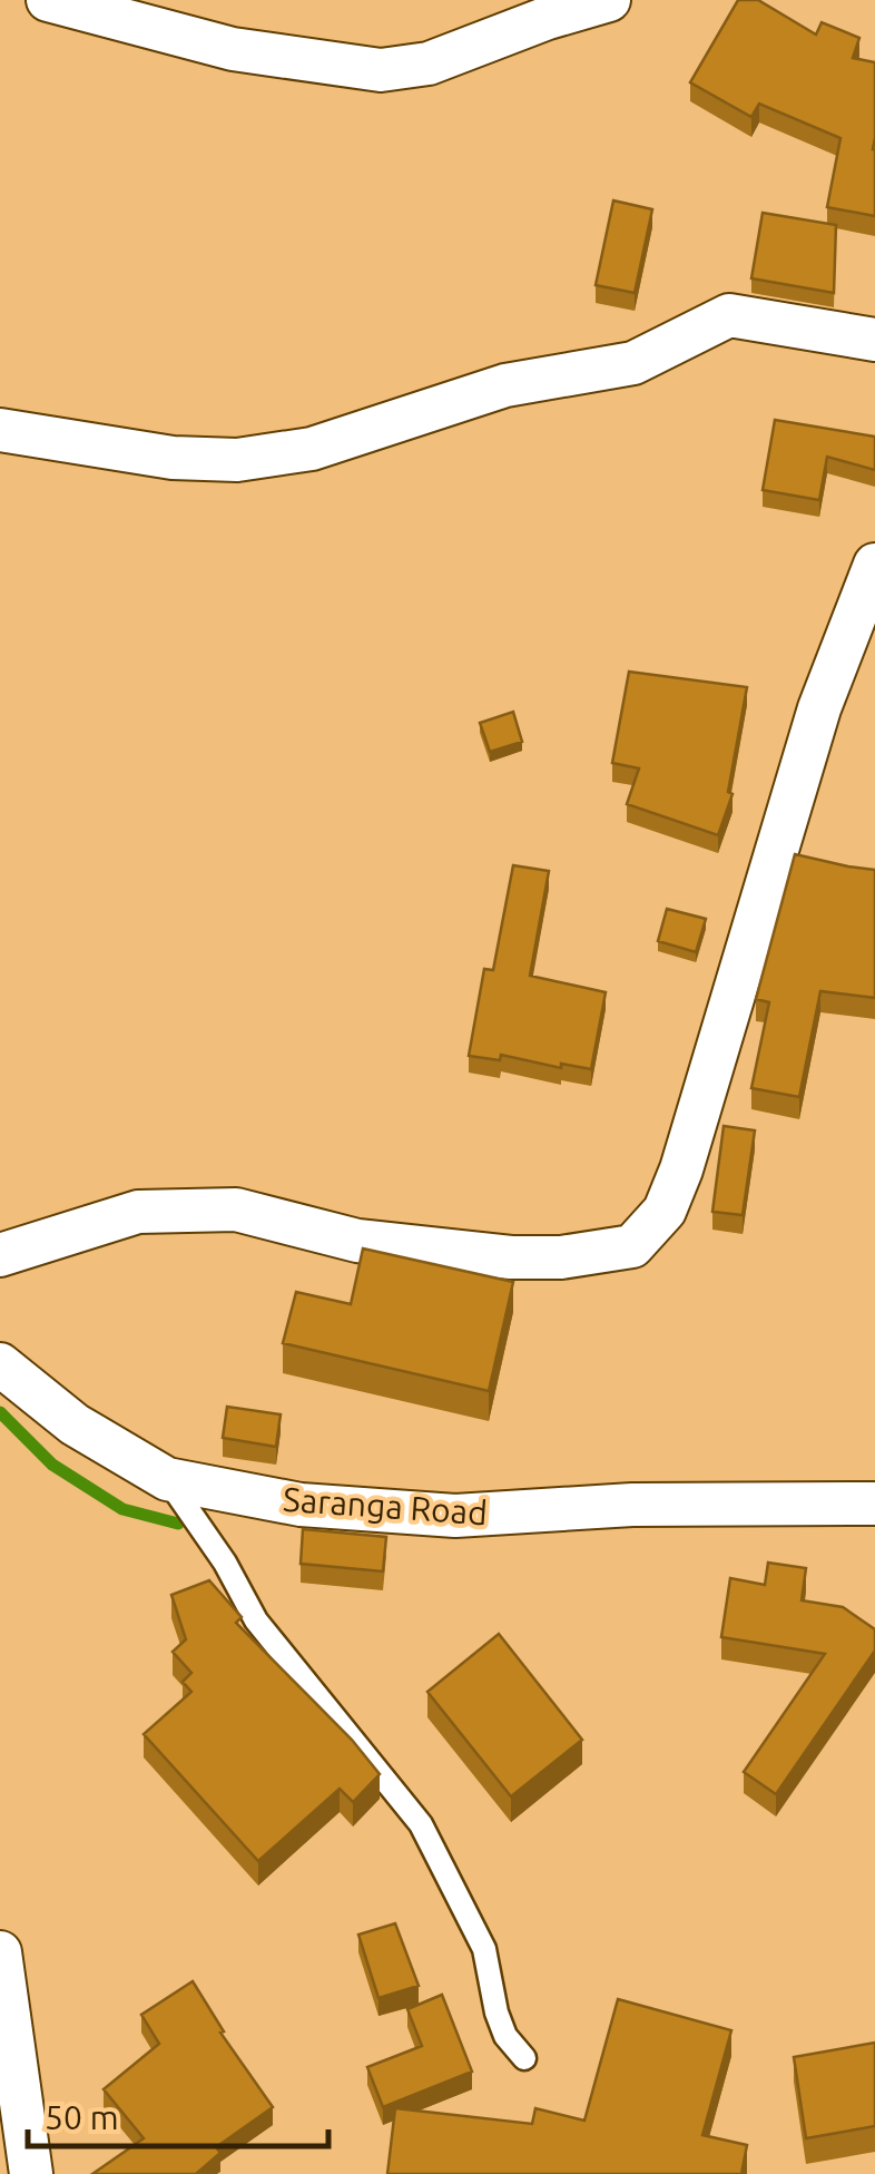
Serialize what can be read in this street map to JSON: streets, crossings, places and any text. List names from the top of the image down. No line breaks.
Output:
{"streets":{"street":["Saranga Road"]},"scale_bar":"50 m"}
